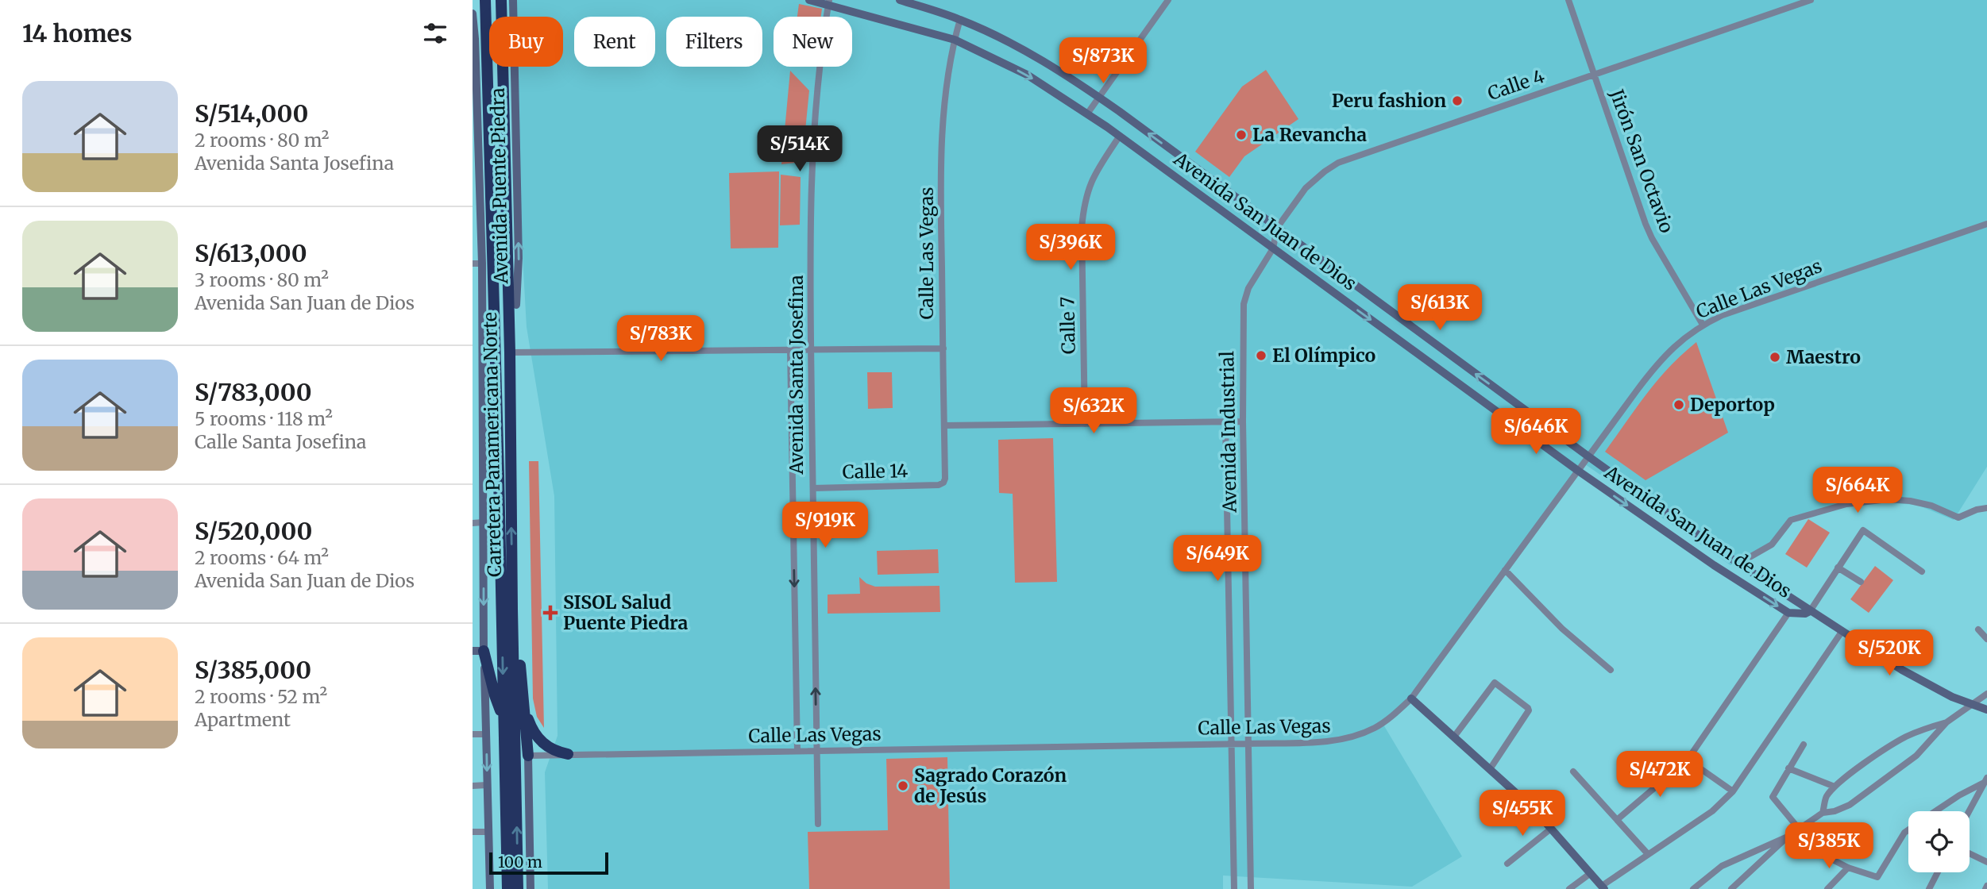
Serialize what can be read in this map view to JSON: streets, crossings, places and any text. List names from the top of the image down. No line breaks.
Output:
{"streets":{"highway":["Carretera Panamericana Norte"],"main road":["Avenida Puente Piedra","Avenida San Juan de Dios"],"street":["Calle 4","Jirón San Octavio","Calle Las Vegas","Calle 7","Avenida Santa Josefina","Avenida Industrial","Calle 14"]},"crossings":[["Calle 4","Jirón San Octavio"],["Calle 4","Avenida San Juan de Dios"],["Calle 4","Avenida Industrial"],["Jirón San Octavio","Calle Las Vegas"],["Avenida San Juan de Dios","Calle Las Vegas"],["Avenida San Juan de Dios","Calle 7"],["Avenida San Juan de Dios","Avenida Santa Josefina"],["Avenida San Juan de Dios","Avenida Industrial"],["Calle Las Vegas","Avenida Santa Josefina"],["Calle Las Vegas","Avenida Industrial"],["Calle Las Vegas","Calle 14"],["Avenida Santa Josefina","Calle 14"]],"places":{"other":["Peru fashion","La Revancha","El Olímpico","Maestro","Deportop","Sagrado Corazón de Jesús"],"health":["SISOL Salud Puente Piedra"]},"scale_bar":"100 m","page":{"heading":"14 homes","chip":["Buy","Rent","Filters","New"],"price":["S/873K","S/514K","S/396K","S/613K","S/783K","S/632K","S/646K","S/664K","S/919K","S/649K","S/520K","S/472K","S/455K","S/385K"],"list":[{"name":"S/514,000","note":"2 rooms · 80 m² · Avenida Santa Josefina"},{"name":"S/613,000","note":"3 rooms · 80 m² · Avenida San Juan de Dios"},{"name":"S/783,000","note":"5 rooms · 118 m² · Calle Santa Josefina"},{"name":"S/520,000","note":"2 rooms · 64 m² · Avenida San Juan de Dios"},{"name":"S/385,000","note":"2 rooms · 52 m² · Apartment"}],"scale":"100 m"}}
